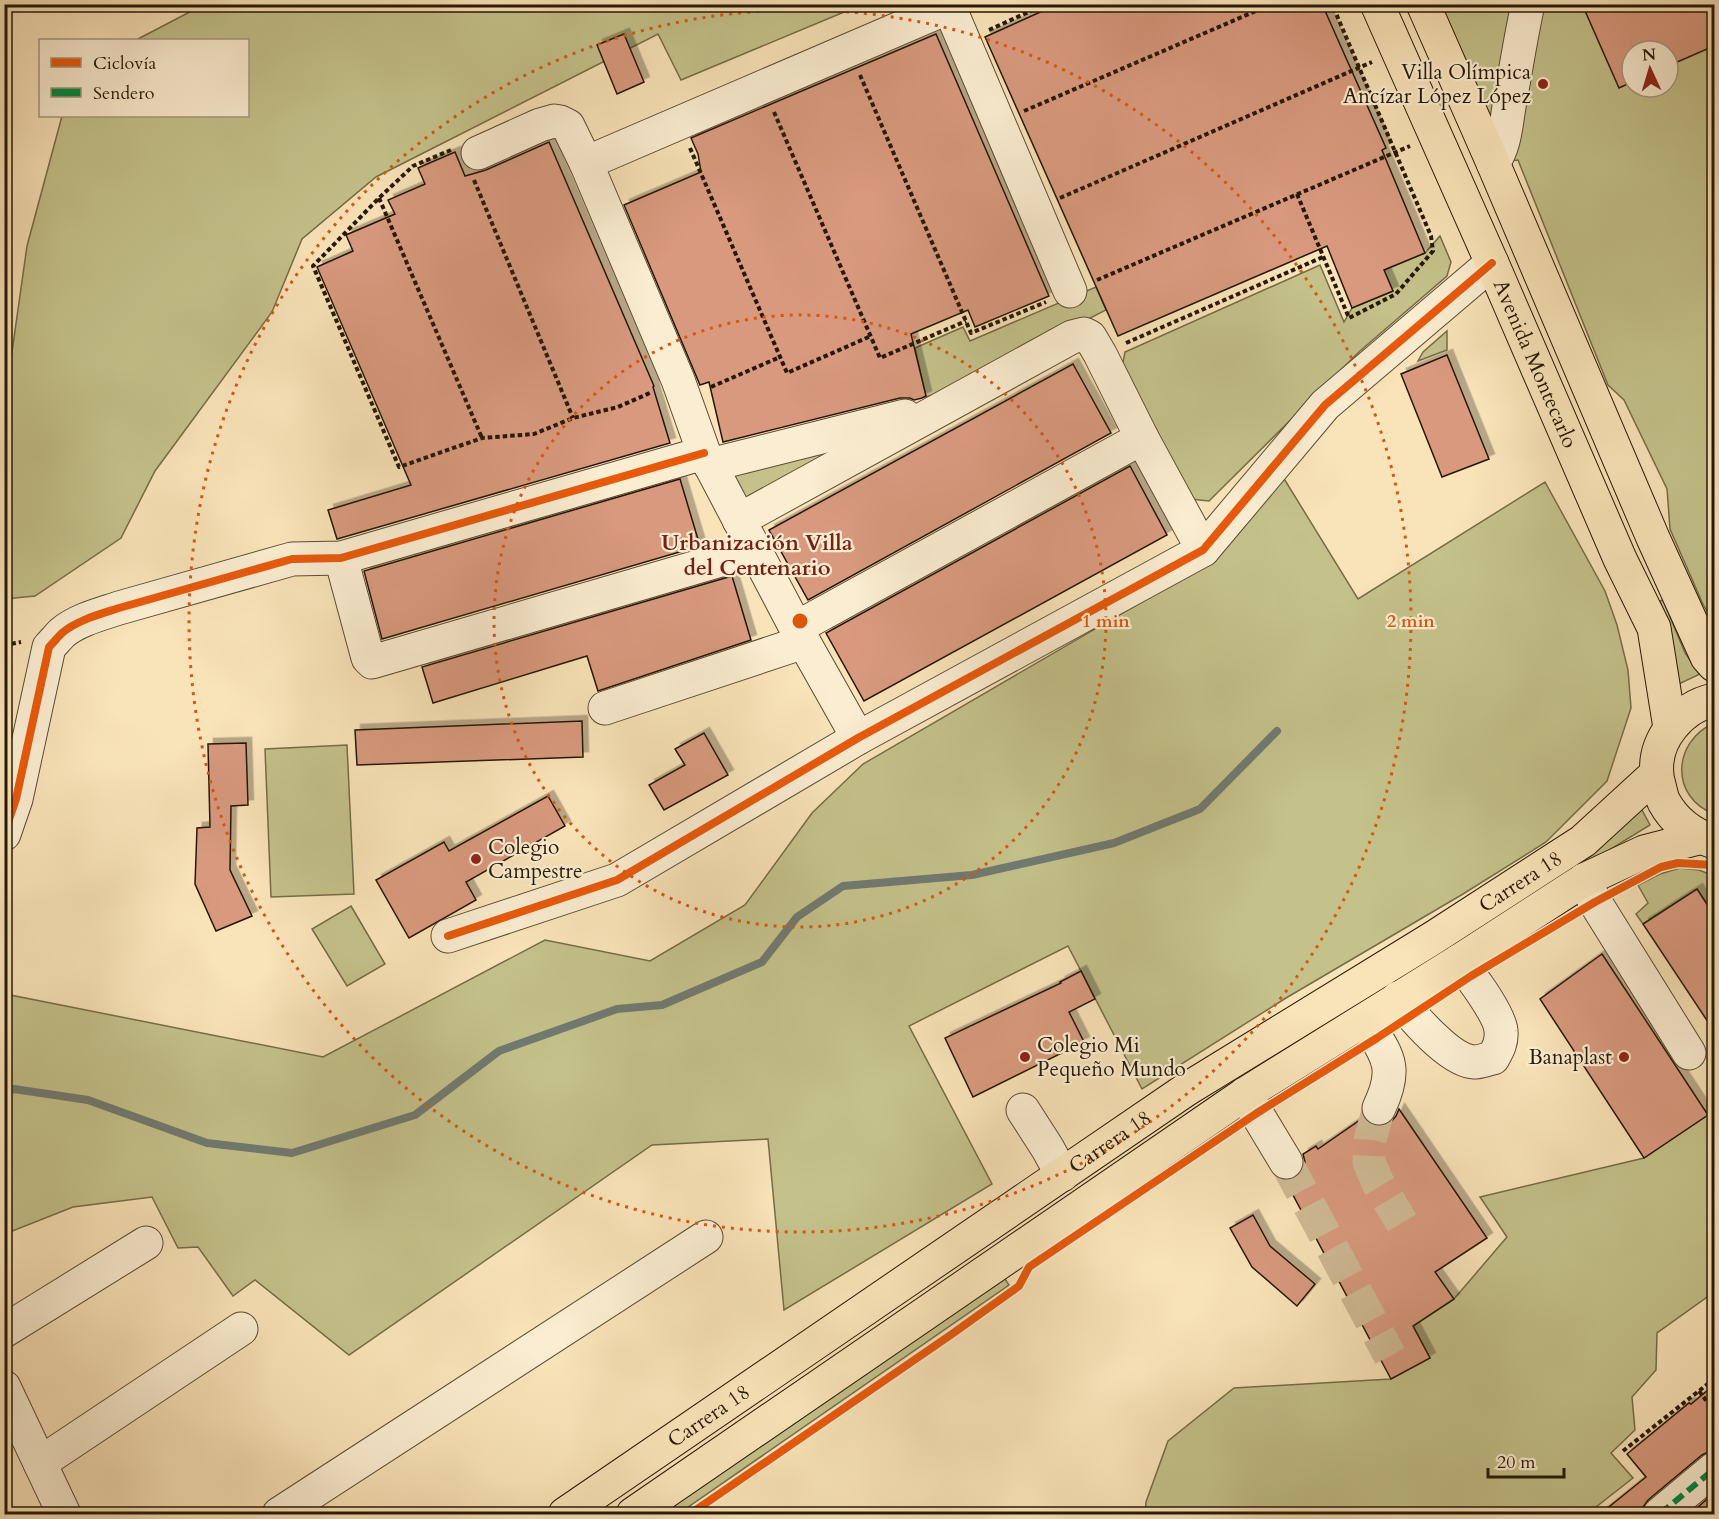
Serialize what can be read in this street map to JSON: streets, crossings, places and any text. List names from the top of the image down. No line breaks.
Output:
{"streets":{"main road":["Avenida Montecarlo","Carrera 18"]},"districts":["Urbanización Villa del Centenario"],"places":["Villa Olímpica Ancízar López López","Colegio Campestre","Colegio Mi Pequeño Mundo","Banaplast"],"legend":["Ciclovía","Sendero"],"scale_bar":"20 m","north":"top","rings":["1 min","2 min"]}
